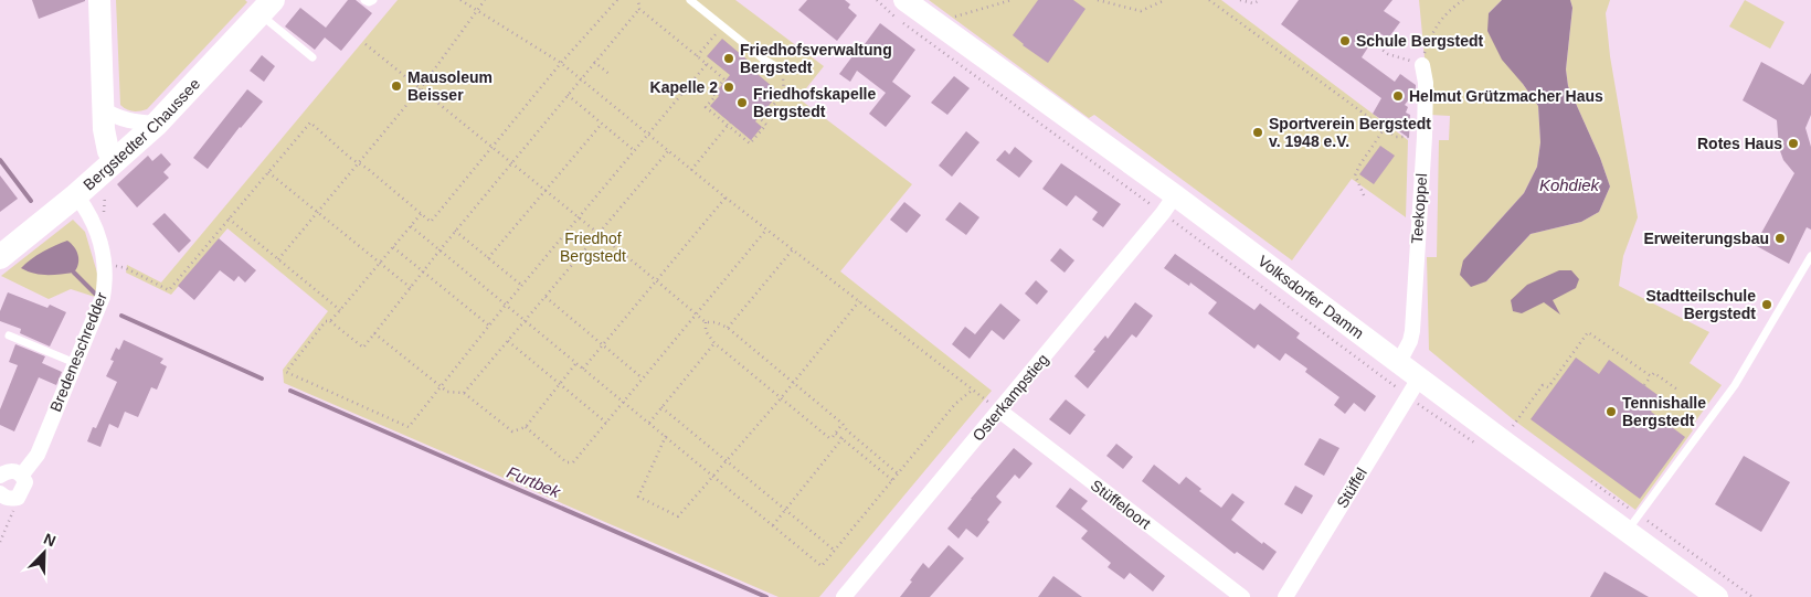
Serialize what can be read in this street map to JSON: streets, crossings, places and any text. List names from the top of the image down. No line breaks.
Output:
{"streets":{"main road":["Bergstedter Chaussee","Volksdorfer Damm"],"street":["Teekoppel","Bredeneschredder","Osterkampstieg","Stüffel","Stüffeloort"]},"crossings":[["Bergstedter Chaussee","Bredeneschredder"],["Teekoppel","Volksdorfer Damm"],["Volksdorfer Damm","Osterkampstieg"],["Volksdorfer Damm","Stüffel"],["Osterkampstieg","Stüffeloort"]],"water":["Kohdiek","Furtbek"],"parks":["Friedhof Bergstedt"],"places":["Schule Bergstedt","Friedhofsverwaltung Bergstedt","Mausoleum Beisser","Kapelle 2","Helmut Grützmacher Haus","Friedhofskapelle Bergstedt","Sportverein Bergstedt v. 1948 e.V.","Rotes Haus","Erweiterungsbau","Stadtteilschule Bergstedt","Tennishalle Bergstedt"],"north":"top right"}
